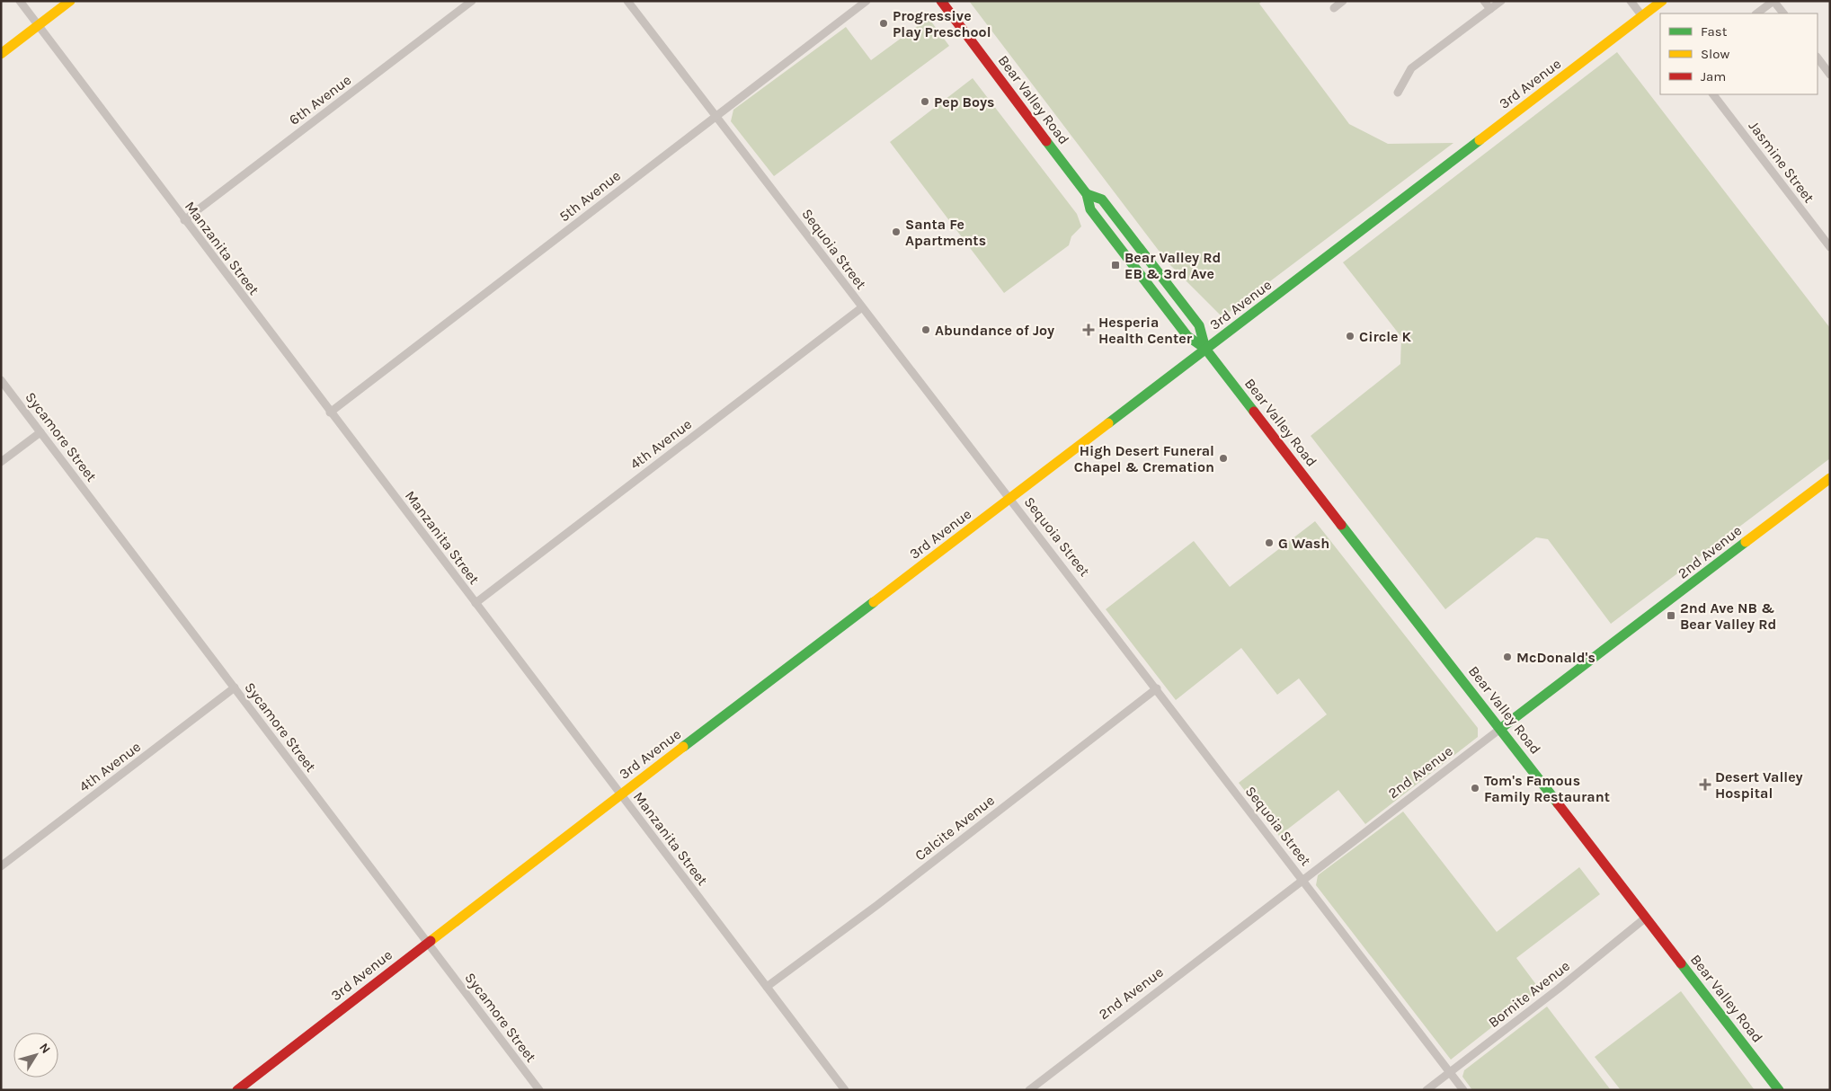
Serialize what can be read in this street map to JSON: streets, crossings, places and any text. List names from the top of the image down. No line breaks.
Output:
{"streets":{"street":["3rd Avenue","6th Avenue","Bear Valley Road","Jasmine Street","5th Avenue","Manzanita Street","Sequoia Street","Sycamore Street","4th Avenue","2nd Avenue","Calcite Avenue","Bornite Avenue"]},"crossings":[["3rd Avenue","Bear Valley Road"],["3rd Avenue","Manzanita Street"],["3rd Avenue","Sequoia Street"],["3rd Avenue","Sycamore Street"],["6th Avenue","Manzanita Street"],["Bear Valley Road","2nd Avenue"],["Bear Valley Road","Bornite Avenue"],["5th Avenue","Manzanita Street"],["5th Avenue","Sequoia Street"],["Manzanita Street","4th Avenue"],["Manzanita Street","Calcite Avenue"],["Sequoia Street","4th Avenue"],["Sequoia Street","2nd Avenue"],["Sequoia Street","Calcite Avenue"],["Sequoia Street","Bornite Avenue"],["Sycamore Street","4th Avenue"]],"places":{"other":["Progressive Play Preschool","Pep Boys","Santa Fe Apartments","Abundance of Joy","Circle K","High Desert Funeral Chapel & Cremation","G Wash","McDonald's","Tom's Famous Family Restaurant"],"transit":["Bear Valley Rd EB & 3rd Ave","2nd Ave NB & Bear Valley Rd"],"health":["Hesperia Health Center","Desert Valley Hospital"]},"legend":["Fast","Slow","Jam"],"north":"top right"}
